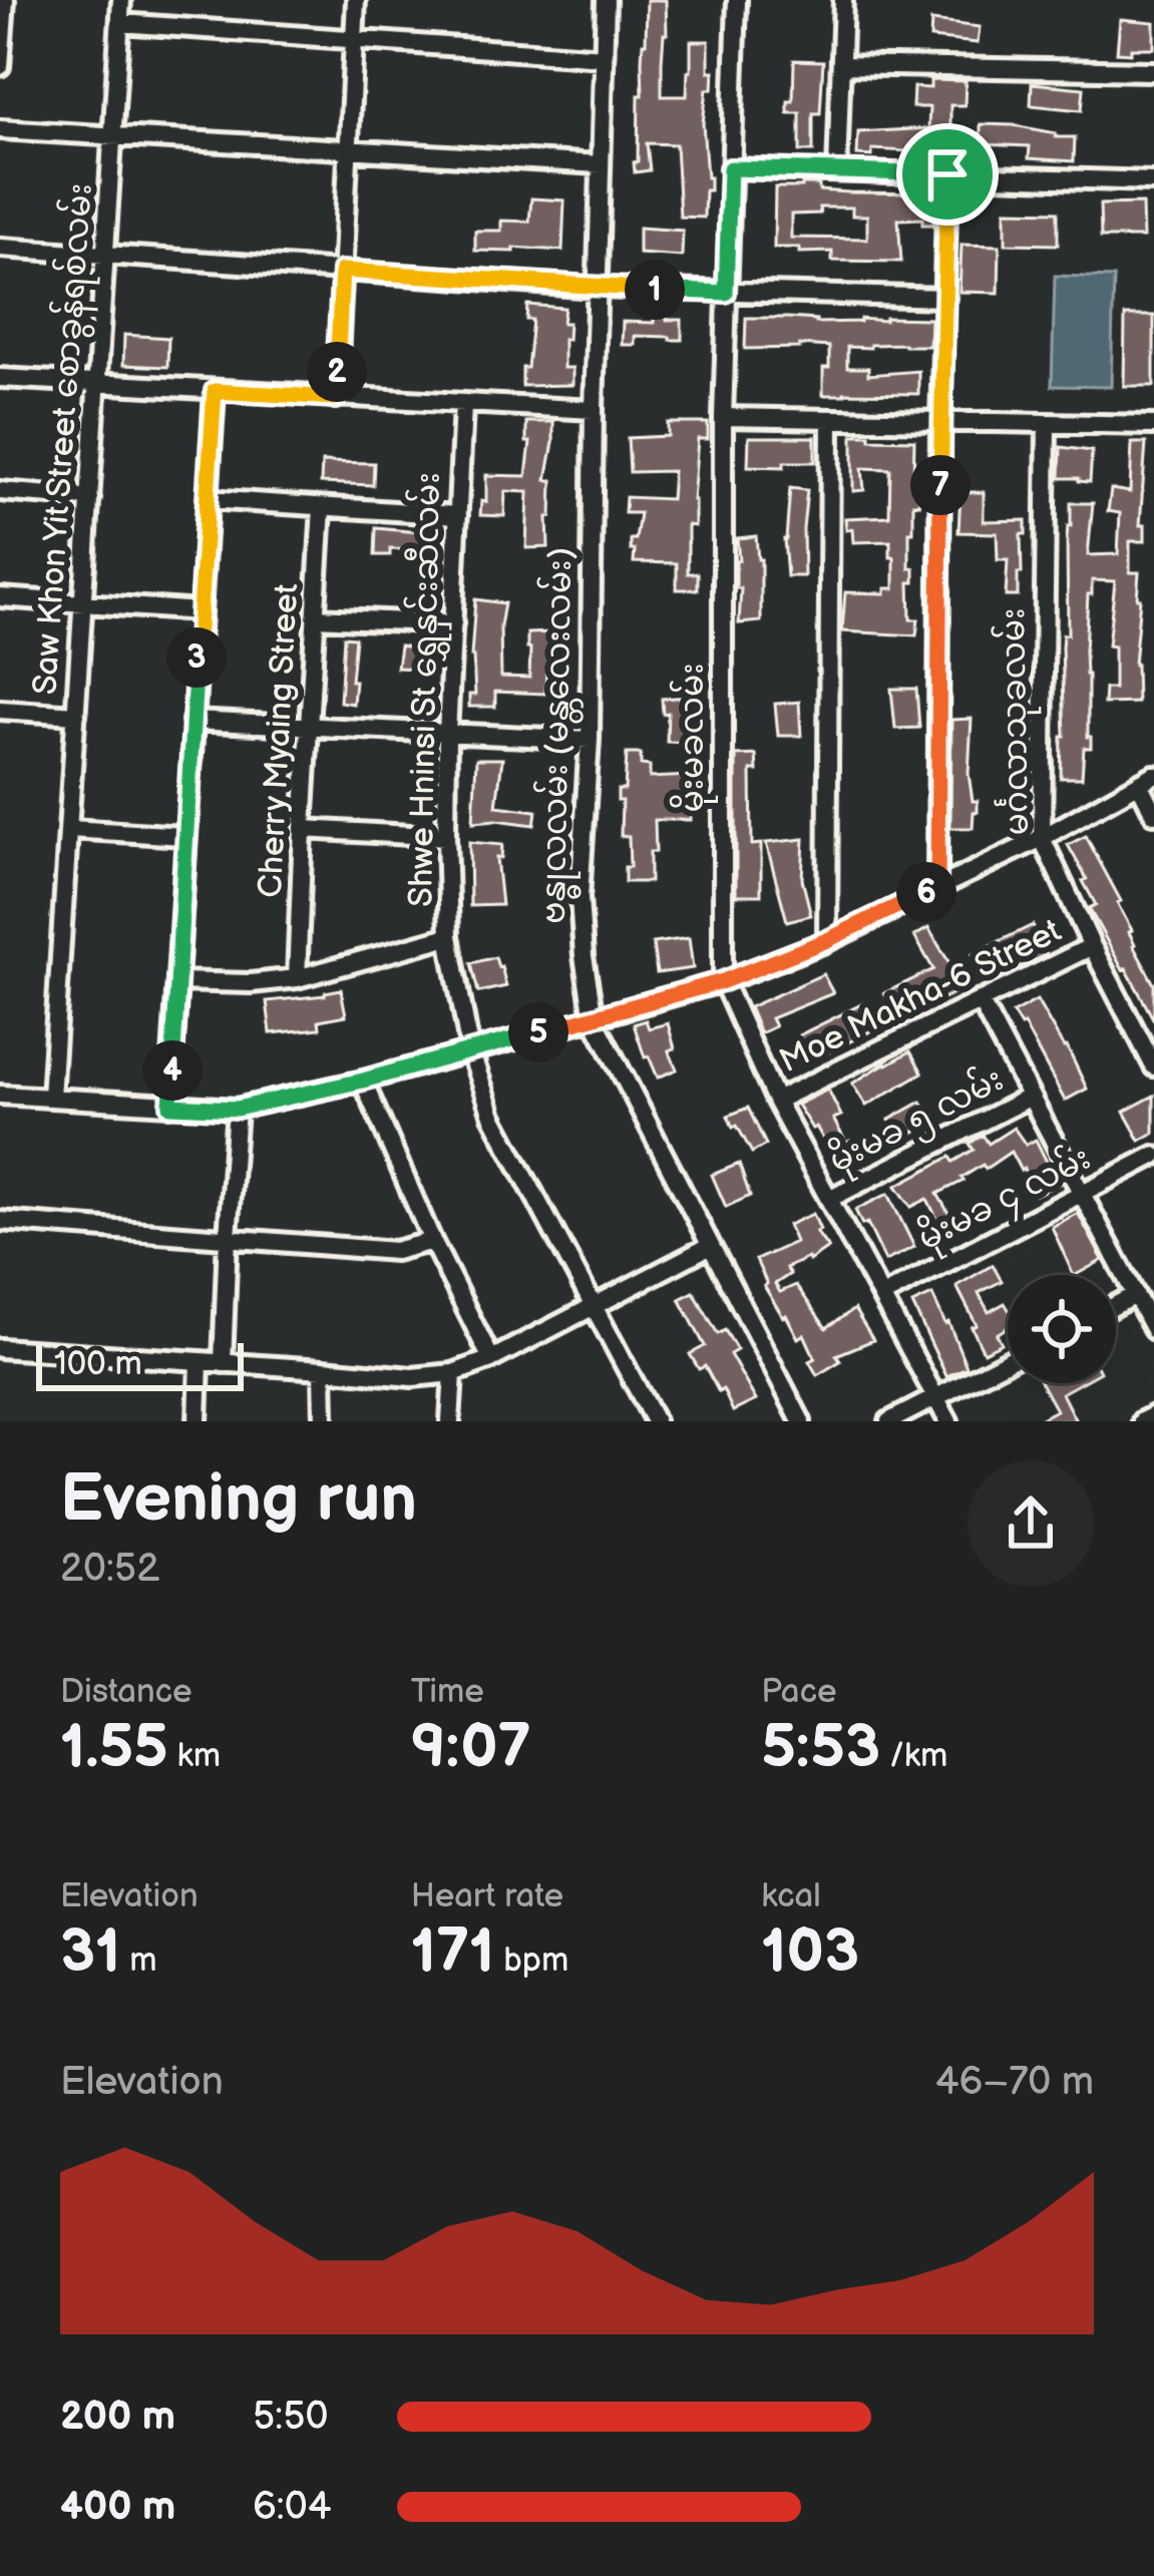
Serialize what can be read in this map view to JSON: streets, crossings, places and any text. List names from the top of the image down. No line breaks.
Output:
{"streets":{"street":["Saw Khon Yit Street စောခွန်ရစ်လမ်း","Shwe Hninsi St ရွှေနှင်းဆီလမ်း","မင်္ဂလာသုခလမ်း","ဗန္ဓုလလမ်း (မန္တလေးလမ်း)","မိုးမခလမ်း","Cherry Myaing Street","Moe Makha-6 Street","မိုးမခ ၅ လမ်း","မိုးမခ ၄ လမ်း"]},"crossings":[["မင်္ဂလာသုခလမ်း","Moe Makha-6 Street"],["မိုးမခလမ်း","Moe Makha-6 Street"],["မိုးမခလမ်း","မိုးမခ ၅ လမ်း"],["မိုးမခလမ်း","မိုးမခ ၄ လမ်း"]],"scale_bar":"100 m","page":{"pins":["1","2","7","3","6","5","4"],"scale":"100 m","heading":["Evening run","20:52"],"stats":[["Distance","1.55 km"],["Time","9:07"],["Pace","5:53 /km"],["Elevation","31 m"],["Heart rate","171 bpm"],["kcal","103"]],"chart":["Elevation","46–70 m"],"list":[{"name":"200 m","note":"5:50"},{"name":"400 m","note":"6:04"}]}}
